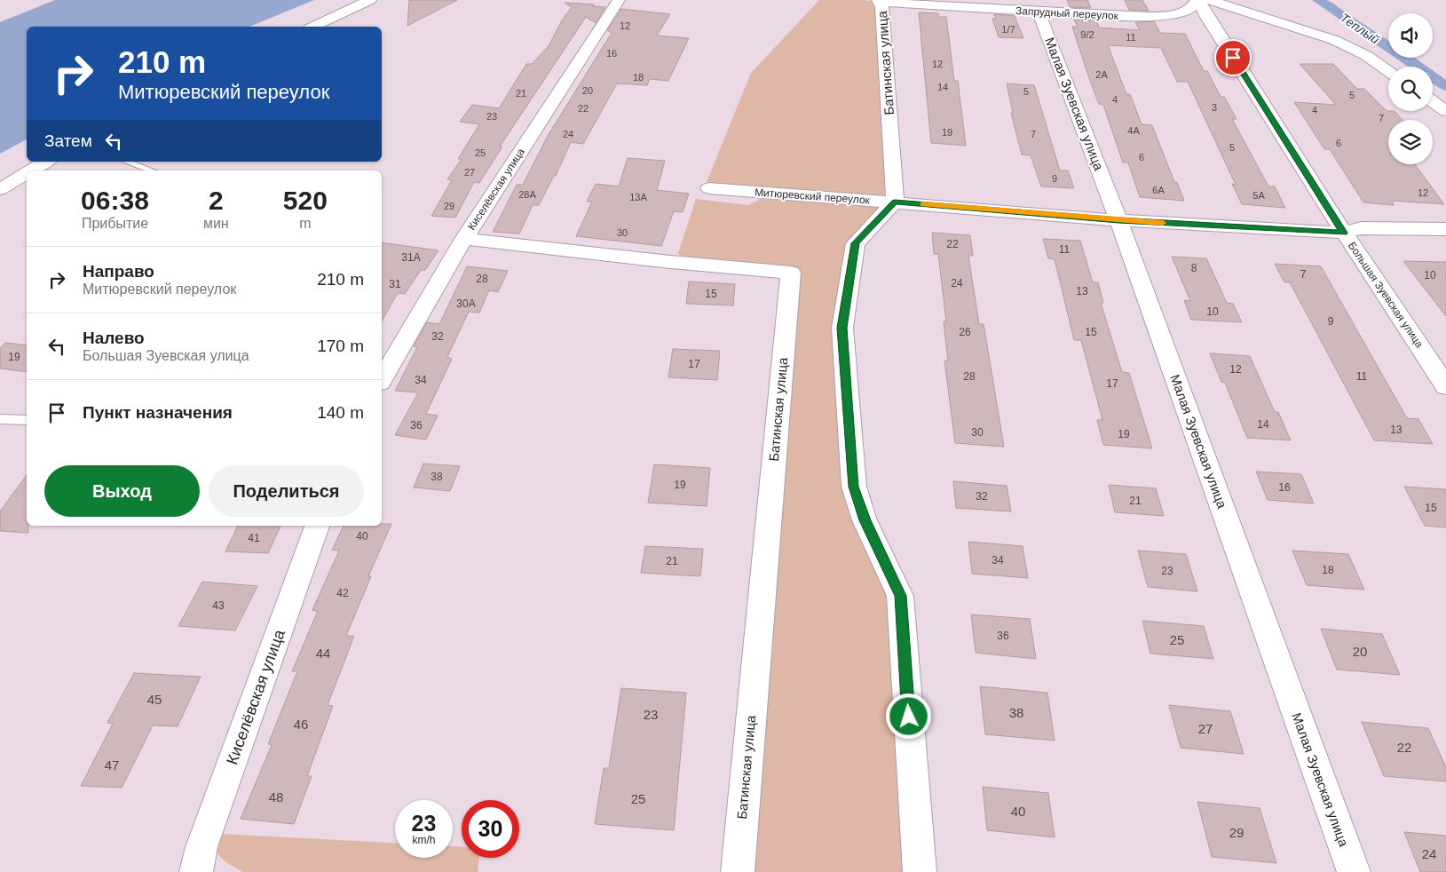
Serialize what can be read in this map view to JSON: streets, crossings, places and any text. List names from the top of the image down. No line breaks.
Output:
{"streets":{"street":["Запрудный переулок","Батинская улица","Малая Зуевская улица","Киселёвская улица","Митюревский переулок","Большая Зуевская улица"]},"crossings":[["Запрудный переулок","Батинская улица"],["Запрудный переулок","Малая Зуевская улица"],["Запрудный переулок","Большая Зуевская улица"],["Батинская улица","Киселёвская улица"],["Батинская улица","Митюревский переулок"],["Малая Зуевская улица","Митюревский переулок"],["Митюревский переулок","Большая Зуевская улица"]],"water":["Теплый"],"house_numbers":["12","1/7","9/2","11","16","12","2А","18","14","20","5","21","5","4","3","22","4","23","7","4А","19","24","7","6","5","25","6","27","9","6А","12","28А","5А","13А","29","30","22","11","31А","8","7","10","28","24","31","13","15","30А","10","9","26","15","32","19","17","12","28","11","34","17","14","36","13","30","19","38","19","16","32","21","15","40","41","34","21","18","23","42","43","36","25","20","44","45","38","23","46","27","22","47","48","25","40","29","24"],"page":{"turn":["210 m","Митюревский переулок"],"then":"Затем","eta":["06:38","Прибытие","2","мин","520","m"],"list":[{"name":"Направо","note":"Митюревский переулок","value":"210 m"},{"name":"Налево","note":"Большая Зуевская улица","value":"170 m"},{"name":"Пункт назначения","value":"140 m"}],"buttons":["Выход","Поделиться"],"speed":"23 km/h","limit":"30"}}
